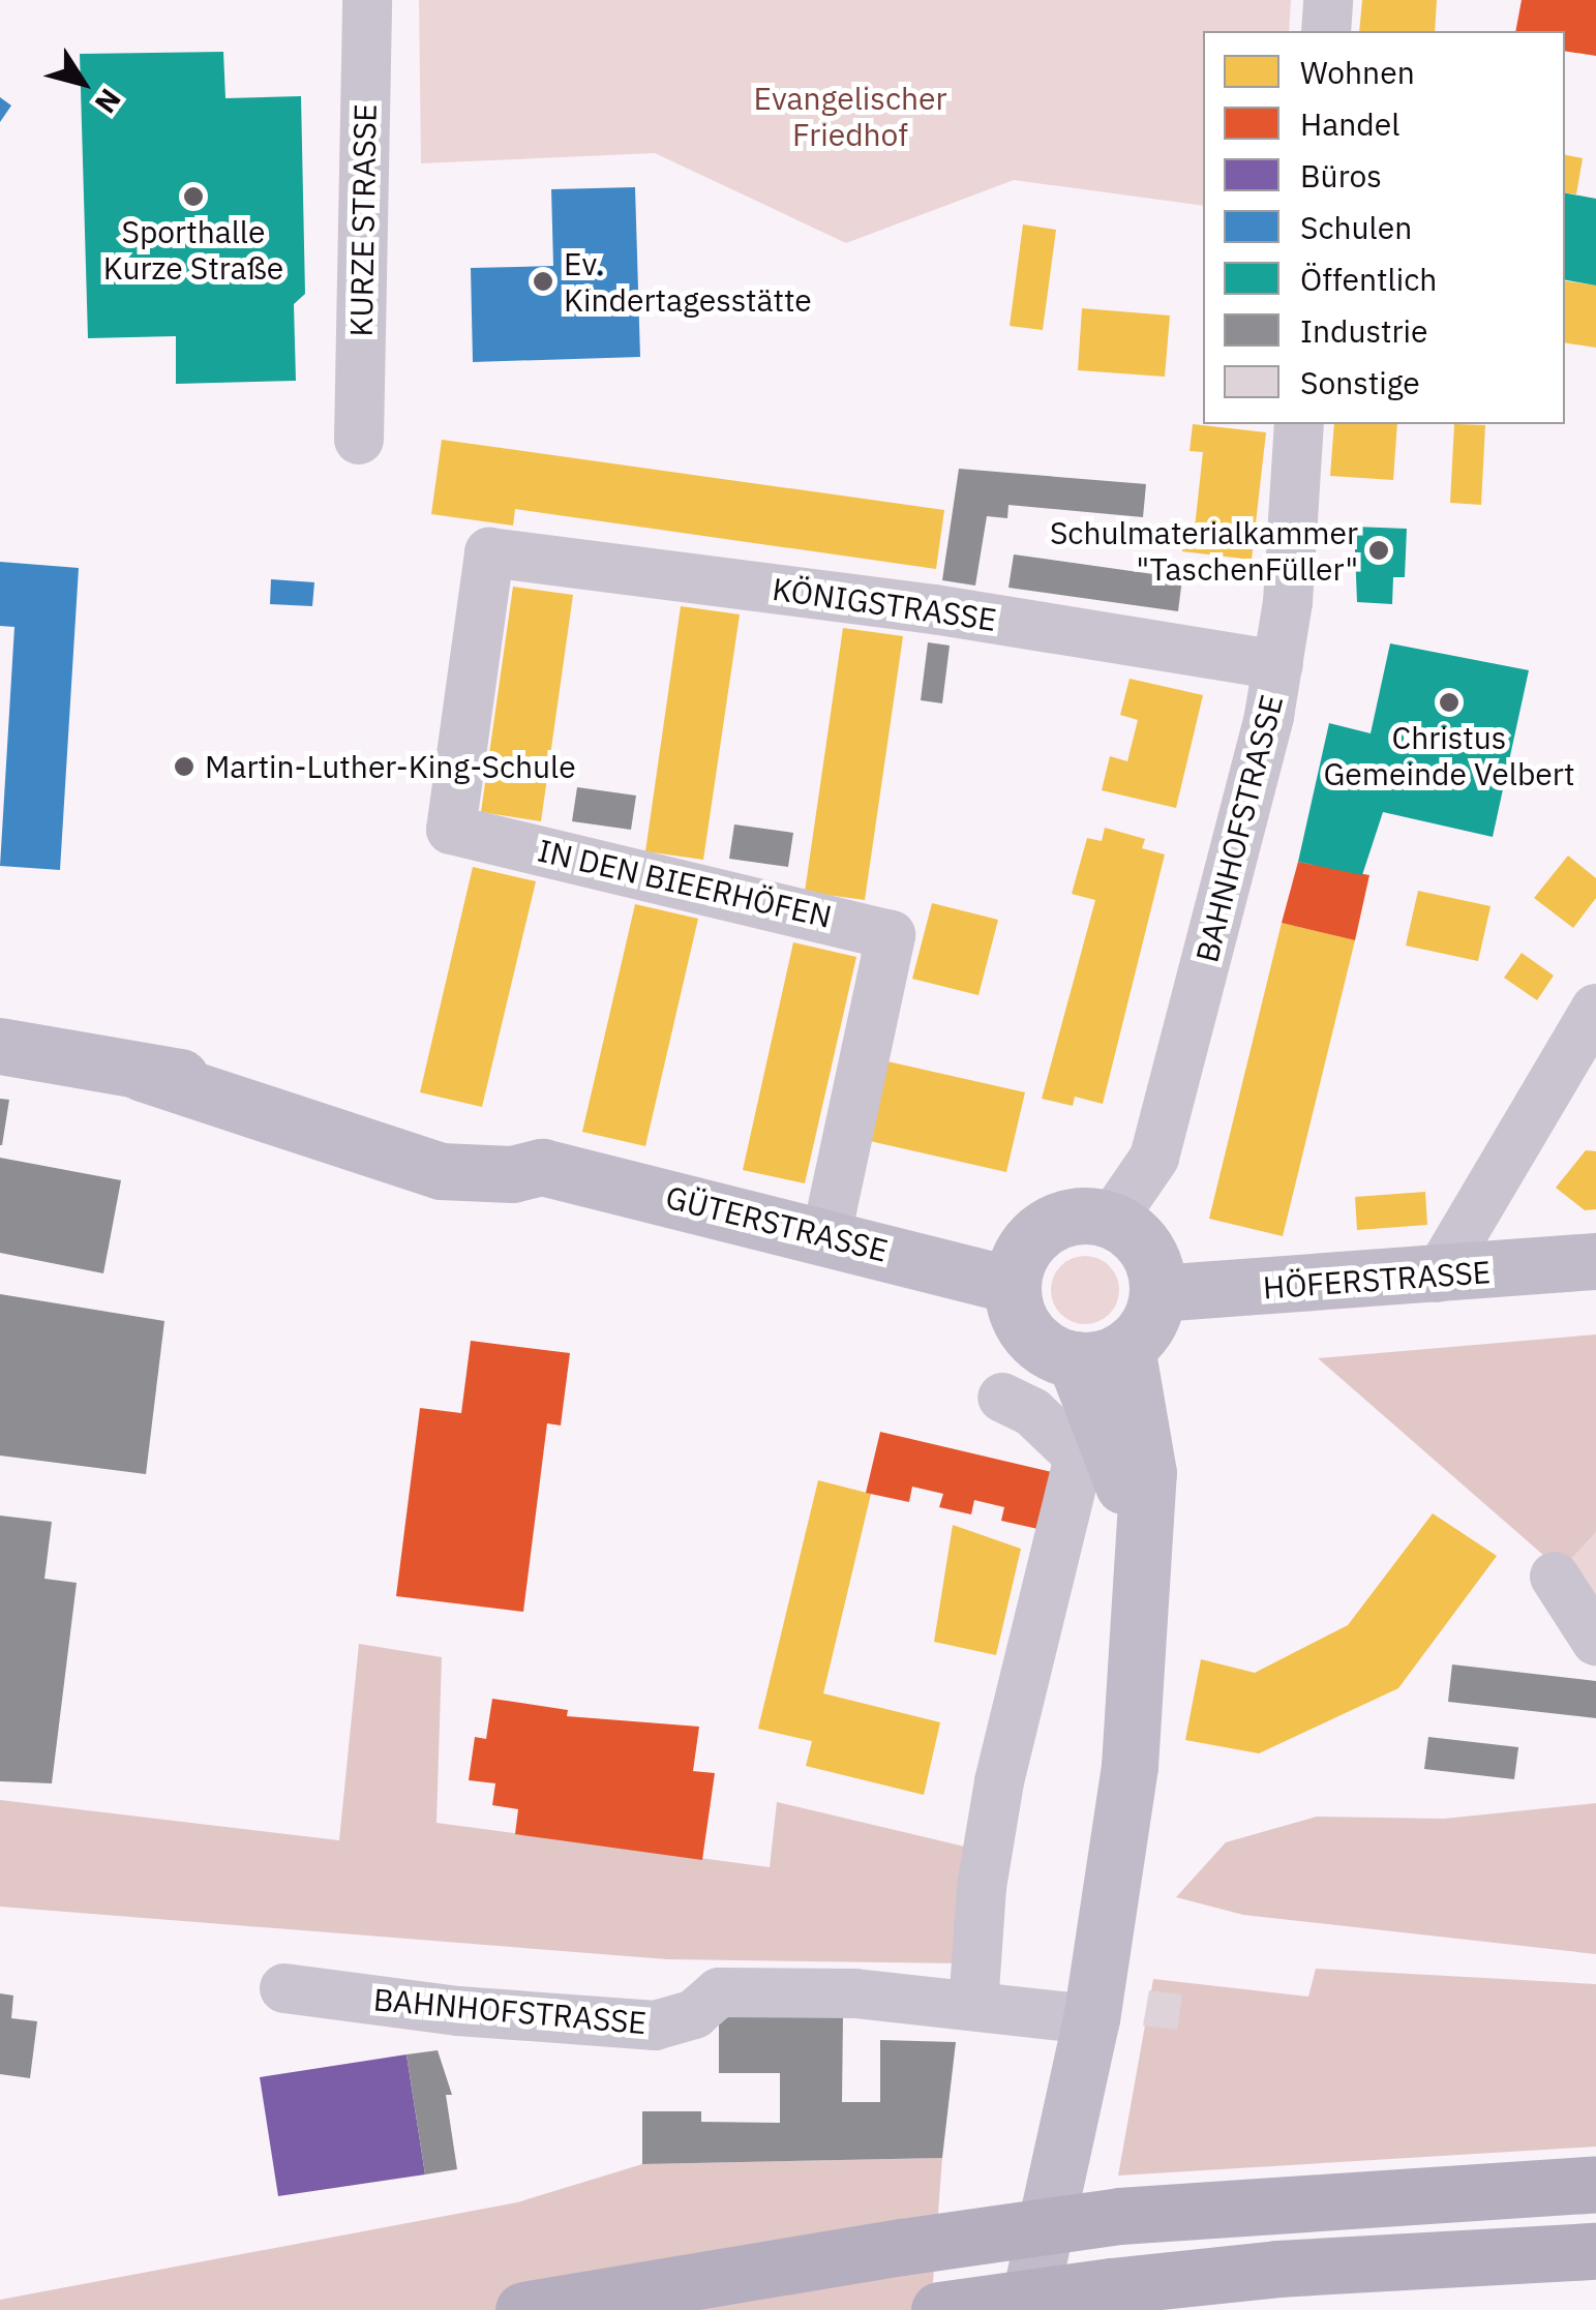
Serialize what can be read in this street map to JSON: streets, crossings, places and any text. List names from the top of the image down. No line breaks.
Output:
{"streets":{"main road":["GÜTERSTRASSE","HÖFERSTRASSE"],"street":["KURZE STRASSE","KÖNIGSTRASSE","BAHNHOFSTRASSE","IN DEN BIEERHÖFEN"]},"crossings":[["KÖNIGSTRASSE","BAHNHOFSTRASSE"],["KÖNIGSTRASSE","IN DEN BIEERHÖFEN"],["BAHNHOFSTRASSE","GÜTERSTRASSE"],["BAHNHOFSTRASSE","HÖFERSTRASSE"],["IN DEN BIEERHÖFEN","GÜTERSTRASSE"],["GÜTERSTRASSE","HÖFERSTRASSE"]],"parks":["Evangelischer Friedhof"],"places":["Sporthalle Kurze Straße","Ev. Kindertagesstätte","Schulmaterialkammer \"TaschenFüller\"","Christus Gemeinde Velbert","Martin-Luther-King-Schule"],"legend":["Wohnen","Handel","Büros","Schulen","Öffentlich","Industrie","Sonstige"],"north":"bottom right"}
